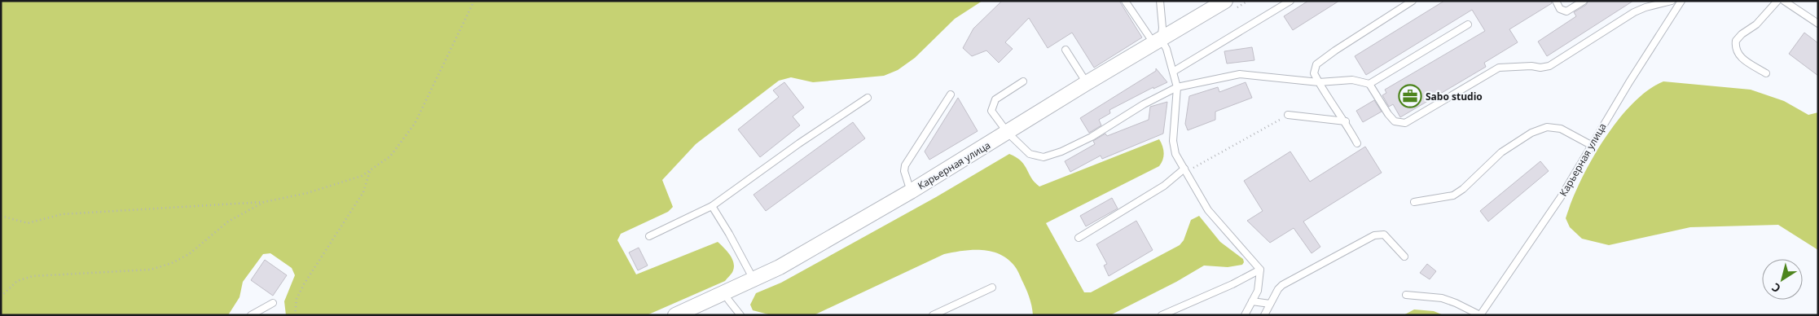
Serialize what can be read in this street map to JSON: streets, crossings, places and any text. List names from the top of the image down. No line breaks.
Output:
{"streets":{"street":["Карьерная улица"]},"places":{"office":["Sabo studio"]},"north":"bottom left"}
